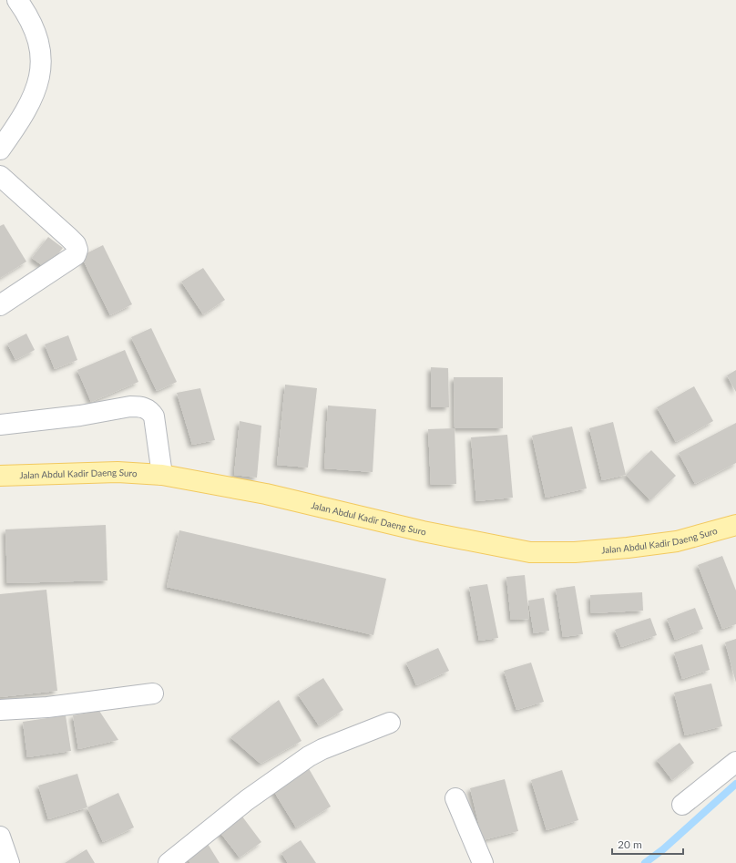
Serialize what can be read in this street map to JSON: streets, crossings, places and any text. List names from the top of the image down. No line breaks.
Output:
{"streets":{"main road":["Jalan Abdul Kadir Daeng Suro"]},"scale_bar":"20 m"}
